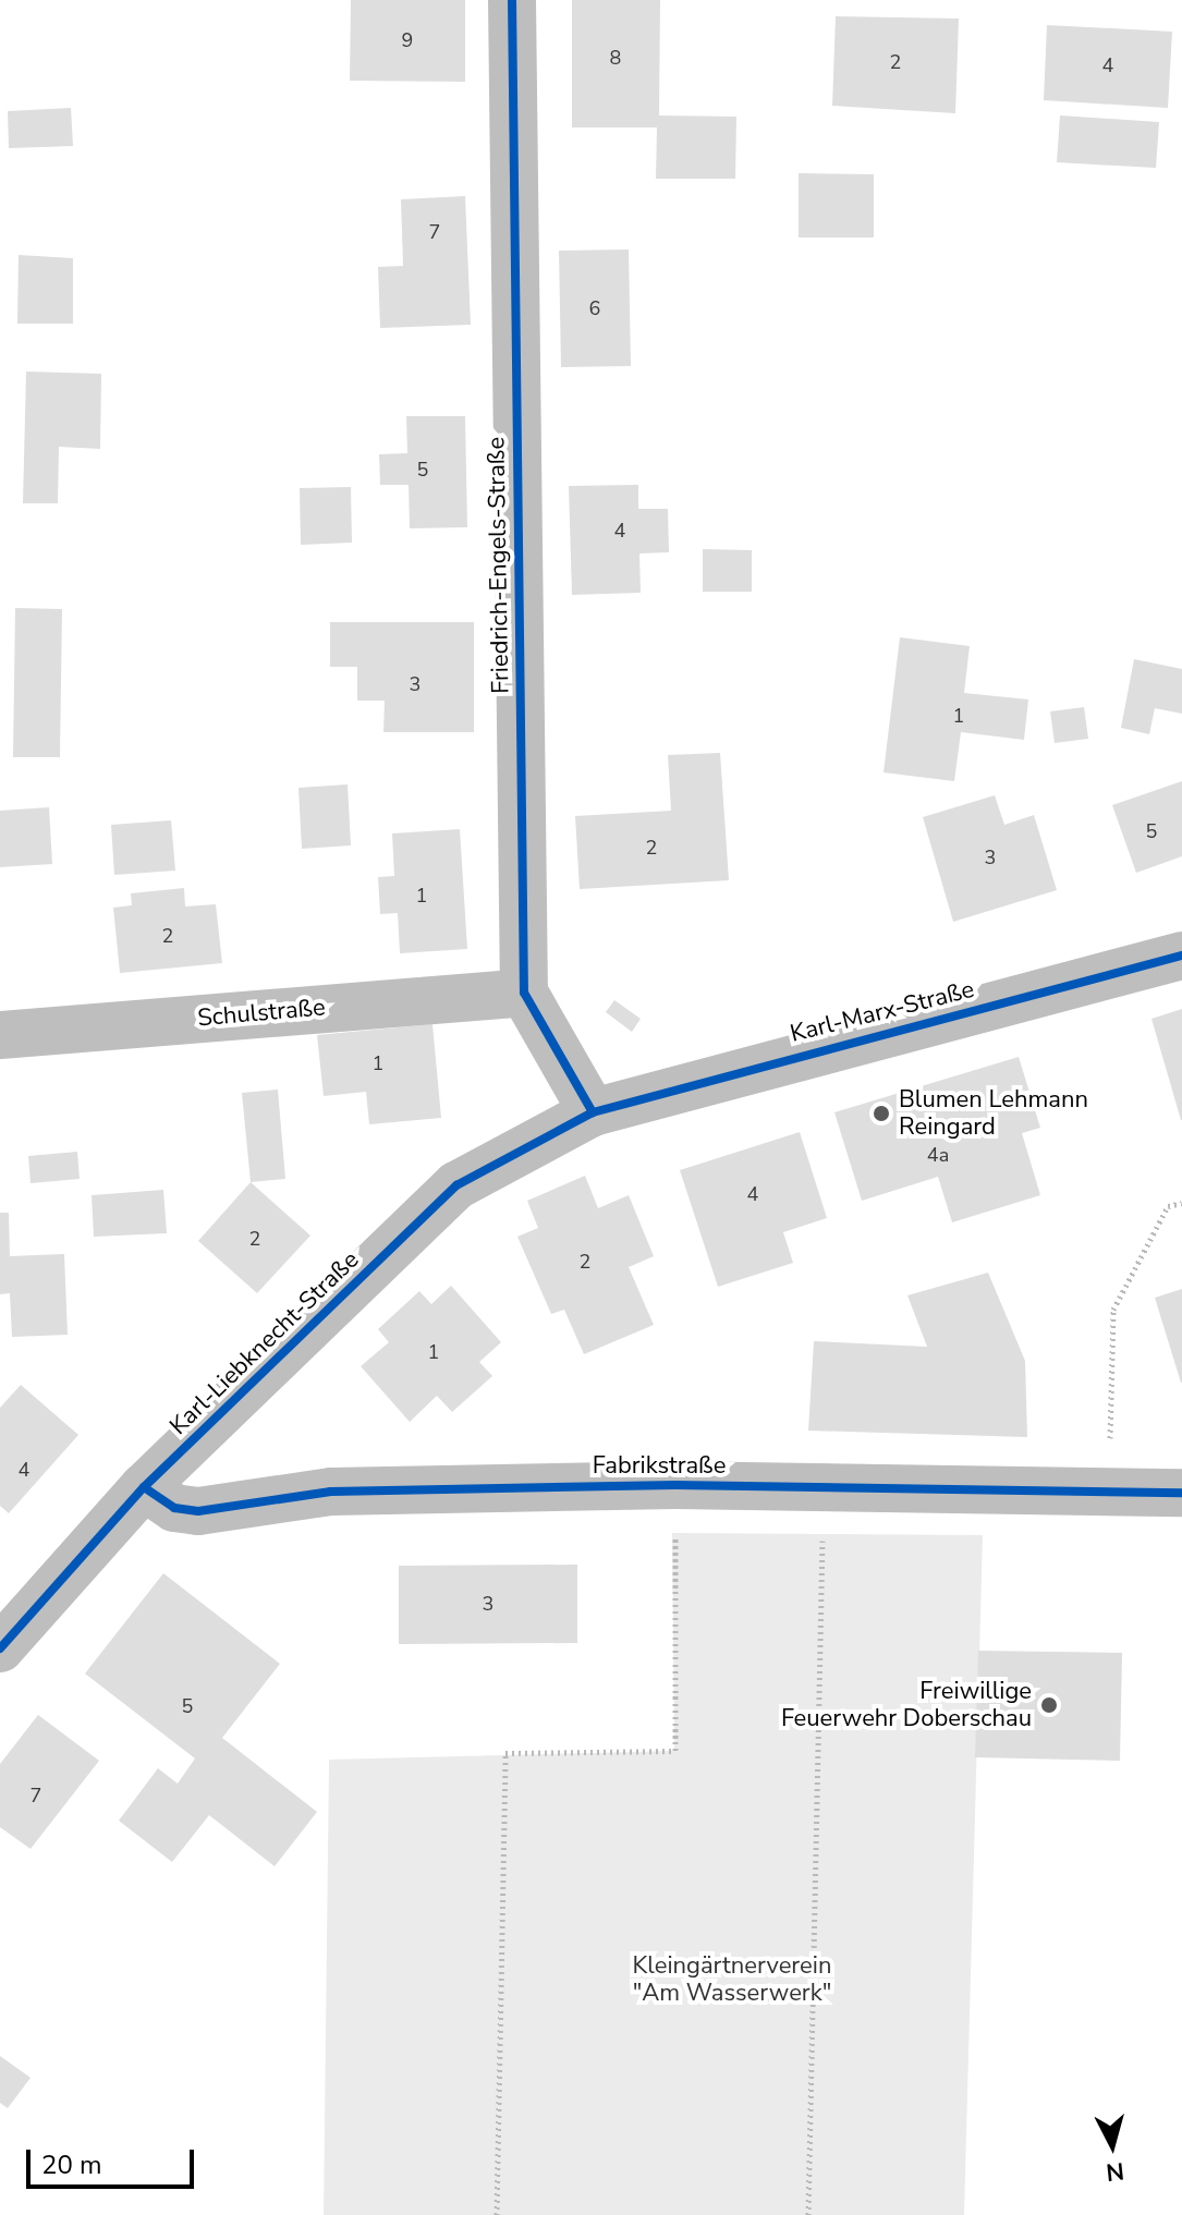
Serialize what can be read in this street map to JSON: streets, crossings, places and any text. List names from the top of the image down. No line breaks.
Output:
{"streets":{"street":["Friedrich-Engels-Straße","Karl-Marx-Straße","Schulstraße","Karl-Liebknecht-Straße","Fabrikstraße"]},"crossings":[["Friedrich-Engels-Straße","Karl-Marx-Straße"],["Friedrich-Engels-Straße","Schulstraße"],["Friedrich-Engels-Straße","Karl-Liebknecht-Straße"],["Karl-Marx-Straße","Karl-Liebknecht-Straße"],["Karl-Liebknecht-Straße","Fabrikstraße"]],"parks":["Kleingärtnerverein \"Am Wasserwerk\""],"places":["Blumen Lehmann Reingard","Freiwillige Feuerwehr Doberschau"],"house_numbers":["9","8","2","4","7","6","5","4","3","1","5","2","3","1","2","1","4a","4","2","2","1","4","3","5","7"],"scale_bar":"20 m","north":"bottom"}
